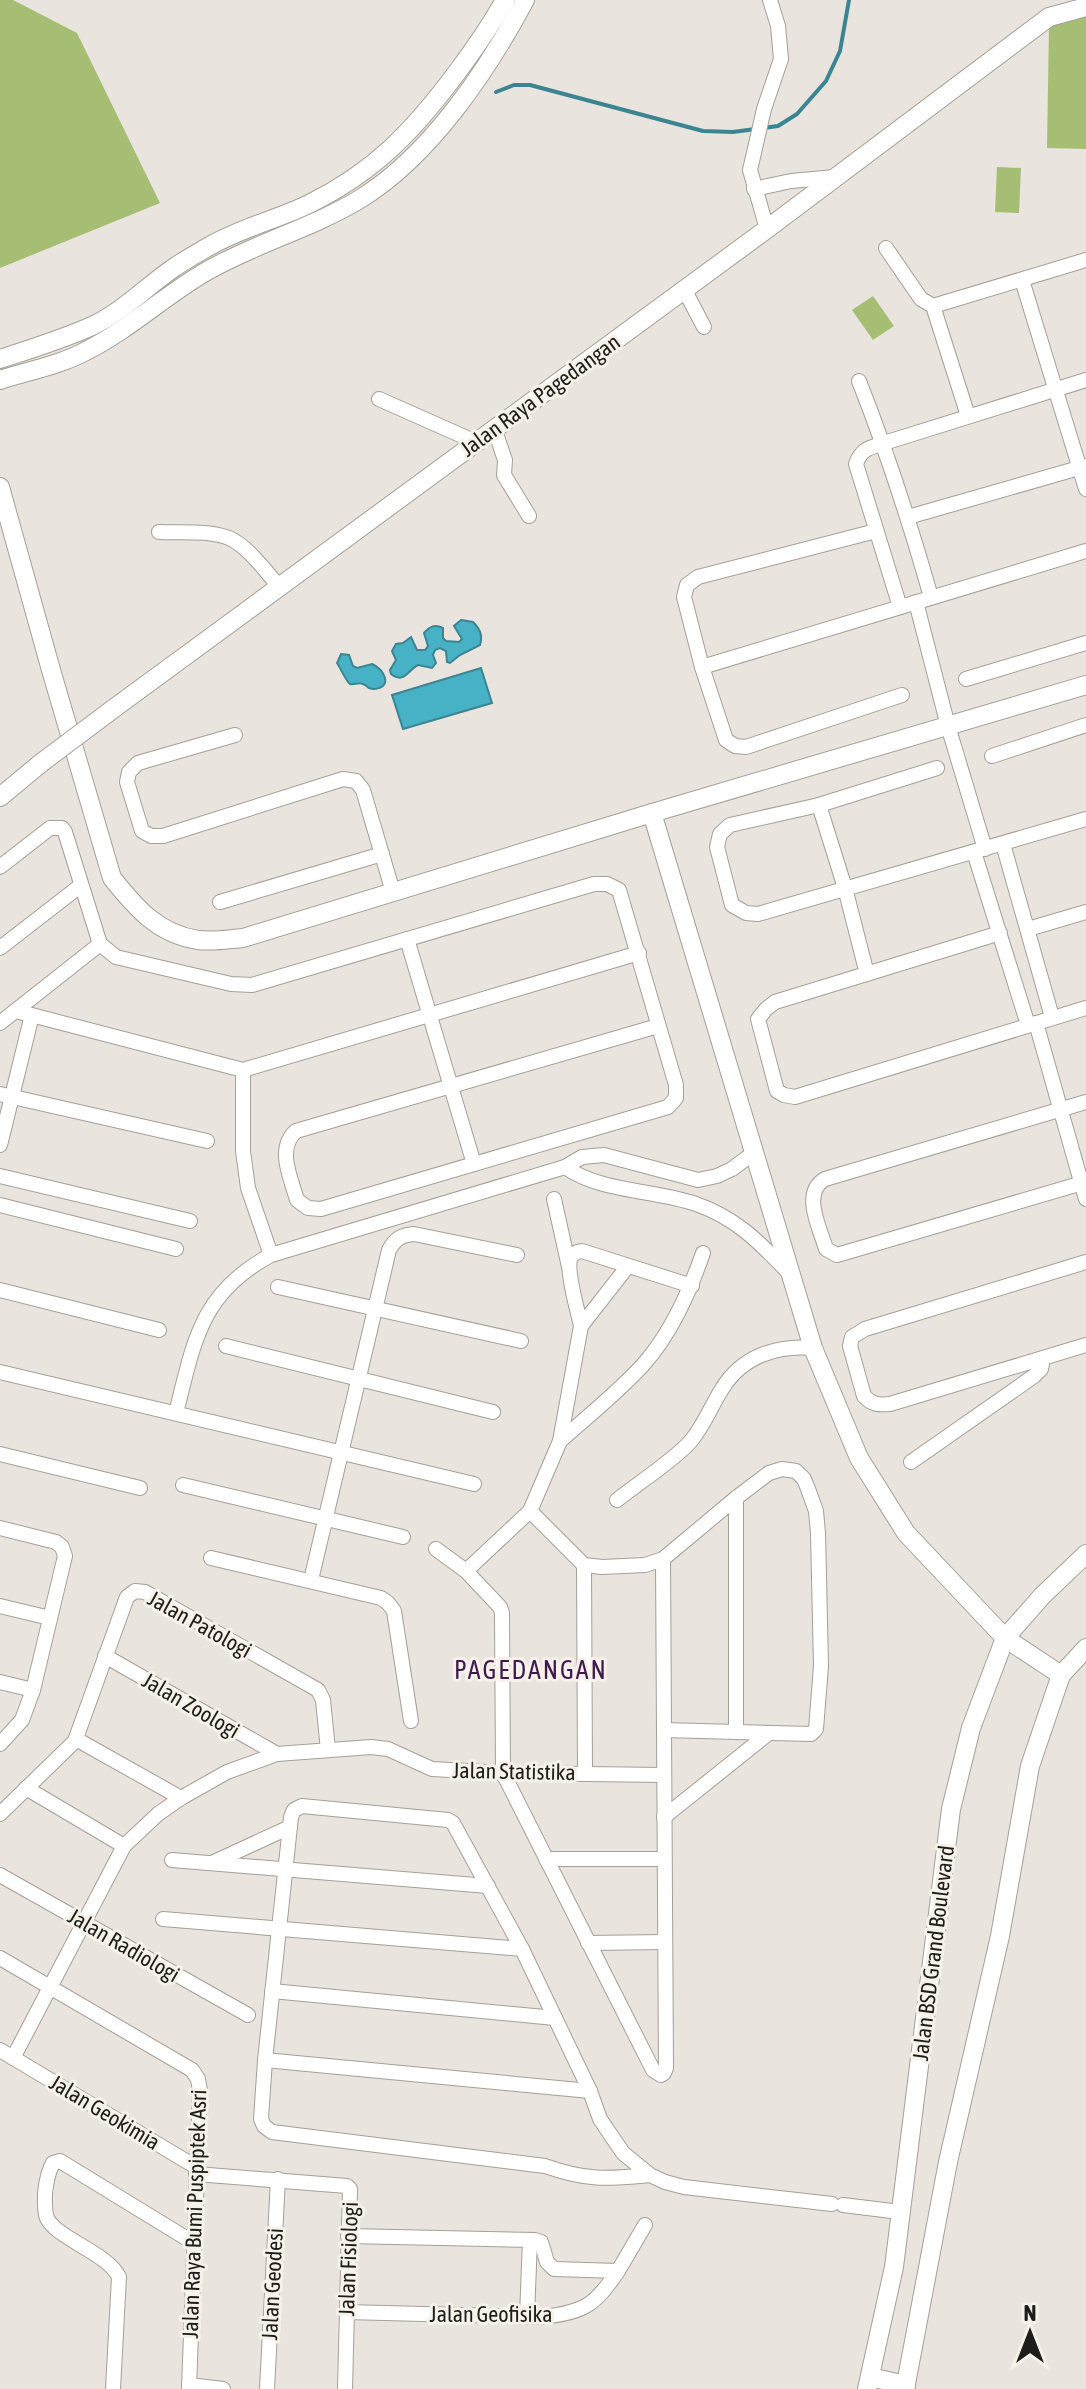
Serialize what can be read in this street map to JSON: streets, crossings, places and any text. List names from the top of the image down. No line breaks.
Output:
{"streets":{"street":["Jalan Raya Pagedangan","Jalan Patologi","Jalan Zoologi","Jalan Statistika","Jalan Radiologi","Jalan BSD Grand Boulevard","Jalan Geokimia","Jalan Raya Bumi Puspiptek Asri","Jalan Fisiologi","Jalan Geodesi","Jalan Geofisika"]},"crossings":[["Jalan Patologi","Jalan Zoologi"],["Jalan Patologi","Jalan Statistika"],["Jalan Zoologi","Jalan Statistika"],["Jalan Statistika","Jalan Radiologi"],["Jalan Statistika","Jalan Geokimia"],["Jalan Statistika","Jalan Raya Bumi Puspiptek Asri"],["Jalan Geokimia","Jalan Raya Bumi Puspiptek Asri"],["Jalan Geokimia","Jalan Fisiologi"],["Jalan Raya Bumi Puspiptek Asri","Jalan Fisiologi"],["Jalan Fisiologi","Jalan Geodesi"],["Jalan Fisiologi","Jalan Geofisika"]],"districts":["PAGEDANGAN"],"north":"top"}
